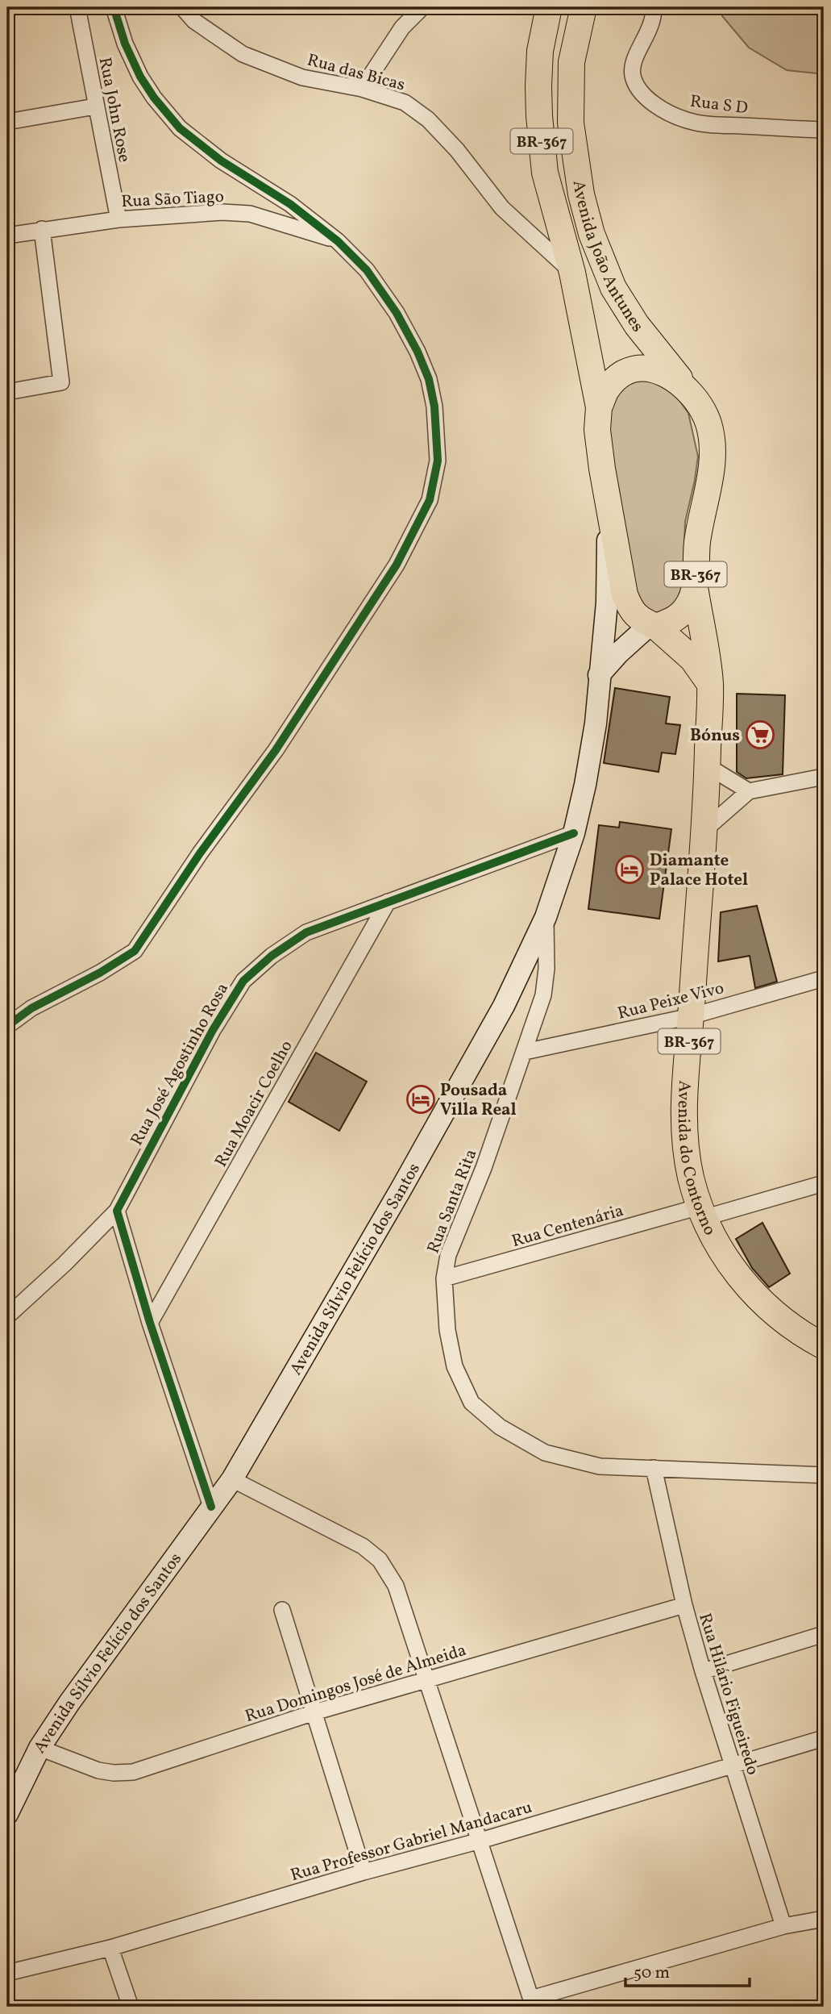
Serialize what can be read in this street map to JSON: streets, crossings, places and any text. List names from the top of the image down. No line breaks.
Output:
{"streets":{"highway":["BR-367","Avenida João Antunes","Avenida do Contorno"],"main road":["Avenida Sílvio Felício dos Santos"],"street":["Rua das Bicas","Rua S D","Rua John Rose","Rua São Tiago","Rua Peixe Vivo","Rua José Agostinho Rosa","Rua Moacir Coelho","Rua Santa Rita","Rua Centenária","Rua Domingos José de Almeida","Rua Hilário Figueiredo","Rua Professor Gabriel Mandacaru"]},"crossings":[["Rua das Bicas","BR-367"],["Rua John Rose","Rua São Tiago"],["BR-367","Avenida João Antunes"],["BR-367","Avenida do Contorno"],["BR-367","Avenida Sílvio Felício dos Santos"],["Rua Peixe Vivo","Avenida do Contorno"],["Rua Peixe Vivo","Rua Santa Rita"],["Rua José Agostinho Rosa","Rua Moacir Coelho"],["Rua José Agostinho Rosa","Avenida Sílvio Felício dos Santos"],["Avenida do Contorno","Rua Centenária"],["Rua Santa Rita","Rua Centenária"],["Rua Santa Rita","Avenida Sílvio Felício dos Santos"],["Rua Santa Rita","Rua Hilário Figueiredo"],["Avenida Sílvio Felício dos Santos","Rua Domingos José de Almeida"],["Rua Domingos José de Almeida","Rua Hilário Figueiredo"],["Rua Hilário Figueiredo","Rua Professor Gabriel Mandacaru"]],"places":{"supermarket":["Bónus"],"hotel":["Diamante Palace Hotel","Pousada Villa Real"]},"scale_bar":"50 m"}
